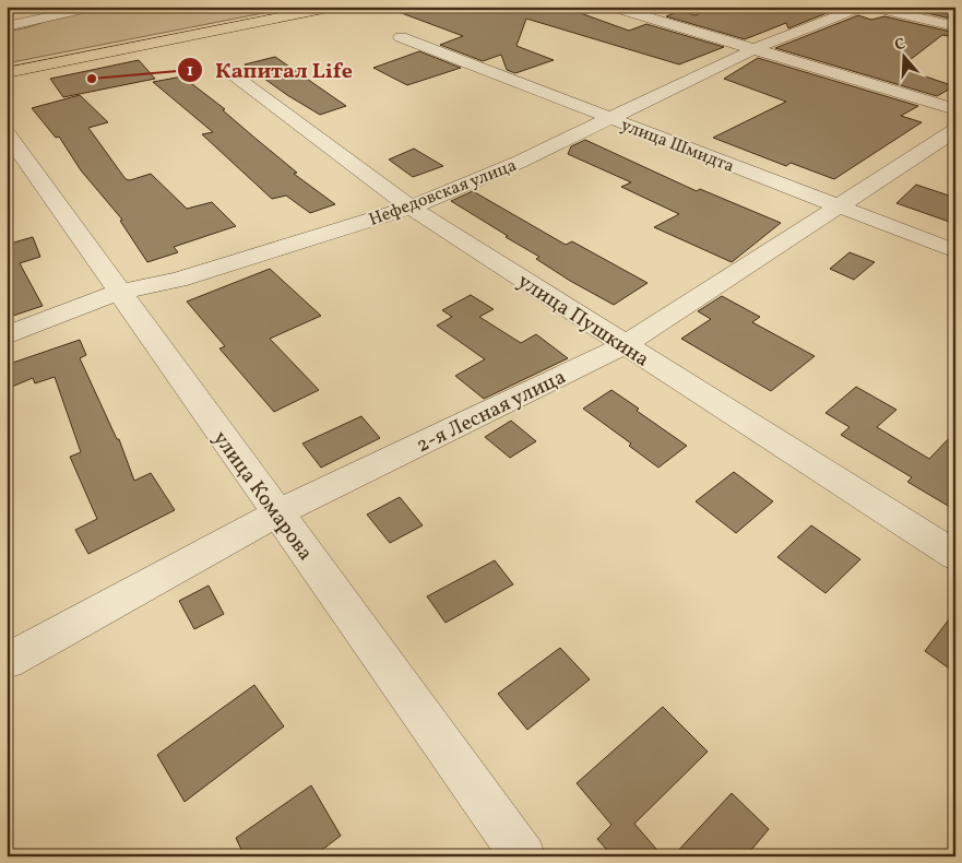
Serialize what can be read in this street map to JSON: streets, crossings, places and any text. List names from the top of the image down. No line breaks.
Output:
{"streets":{"street":["улица Шмидта","Нефедовская улица","улица Пушкина","2-я Лесная улица","улица Комарова"]},"crossings":[["улица Шмидта","Нефедовская улица"],["улица Шмидта","2-я Лесная улица"],["Нефедовская улица","улица Пушкина"],["Нефедовская улица","улица Комарова"],["улица Пушкина","2-я Лесная улица"],["2-я Лесная улица","улица Комарова"]],"places":["Капитал Life"],"north":"top"}
